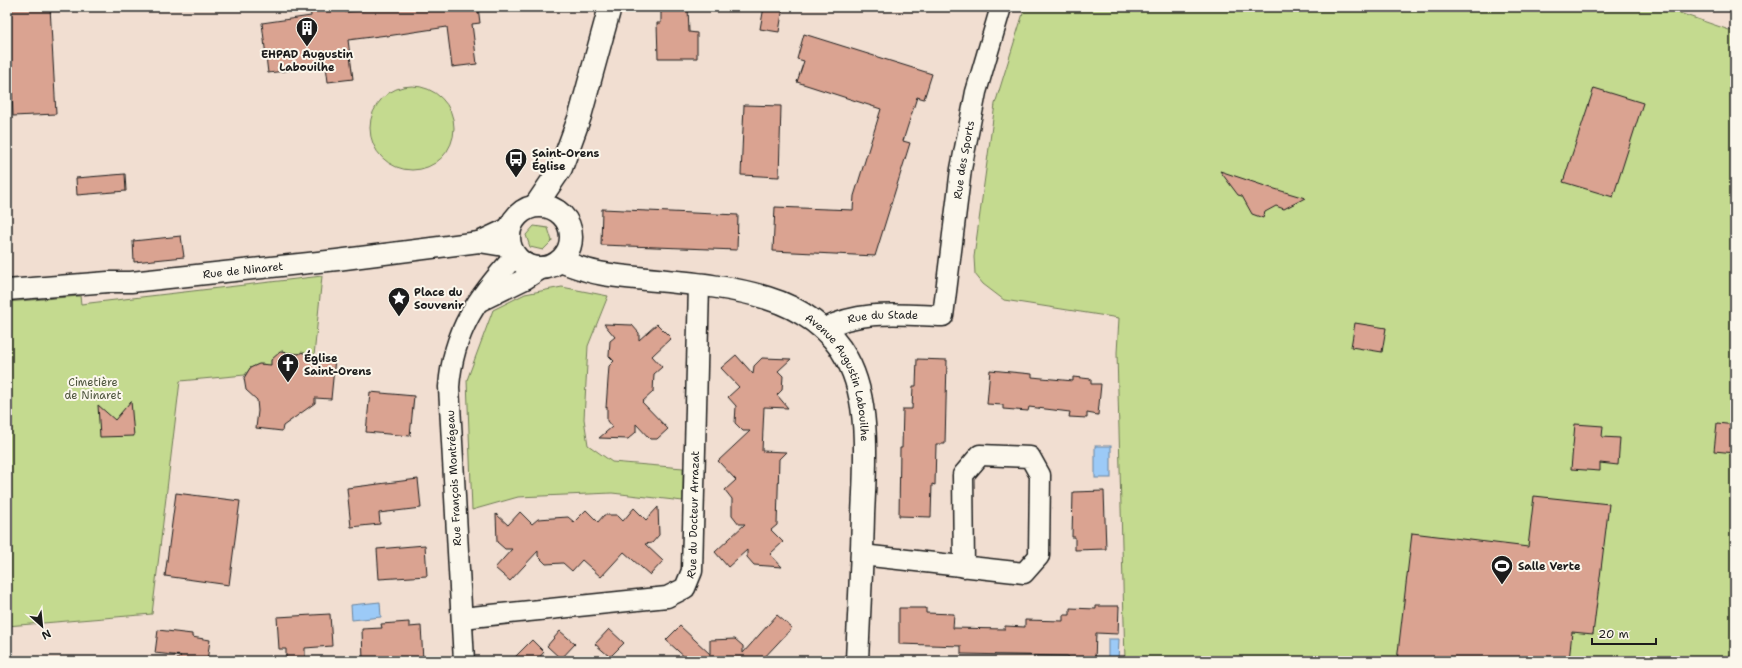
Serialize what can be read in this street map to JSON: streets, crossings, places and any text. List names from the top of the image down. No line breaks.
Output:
{"streets":{"street":["Rue des Sports","Rue de Ninaret","Rue du Stade","Avenue Augustin Labouilhe","Rue François Montrégeau","Rue du Docteur Arrazat"]},"crossings":[["Rue des Sports","Rue du Stade"],["Rue de Ninaret","Avenue Augustin Labouilhe"],["Rue de Ninaret","Rue François Montrégeau"],["Rue du Stade","Avenue Augustin Labouilhe"],["Avenue Augustin Labouilhe","Rue François Montrégeau"],["Avenue Augustin Labouilhe","Rue du Docteur Arrazat"],["Rue François Montrégeau","Rue du Docteur Arrazat"]],"parks":["Cimetière de Ninaret"],"places":{"building":["EHPAD Augustin Labouilhe"],"bus stop":["Saint-Orens Église"],"place":["Place du Souvenir"],"church":["Église Saint-Orens"],"sports":["Salle Verte"]},"scale_bar":"20 m","north":"bottom right"}
